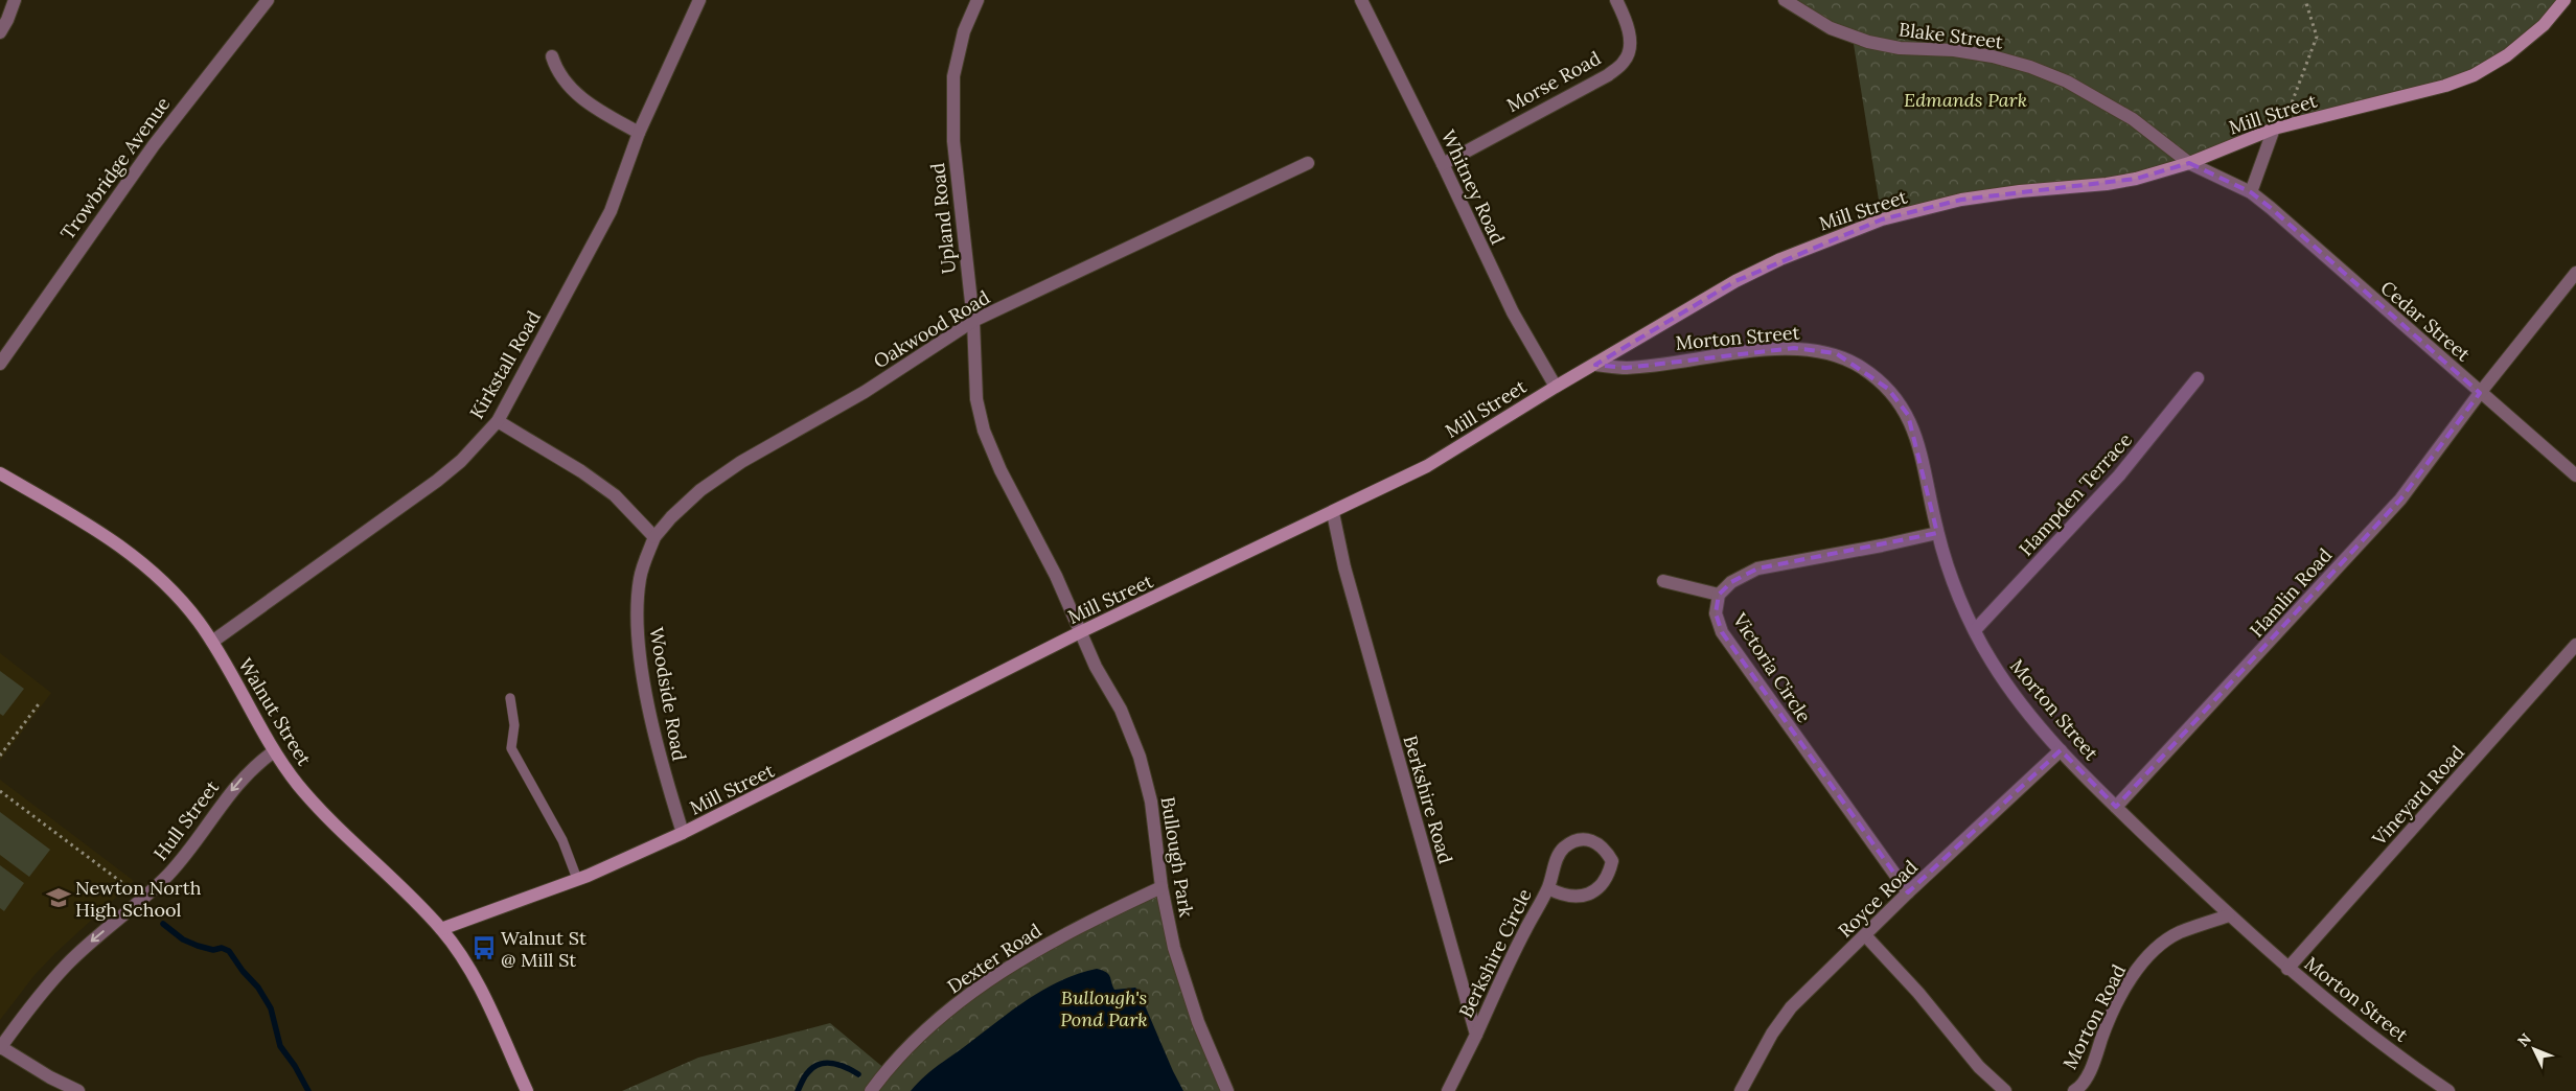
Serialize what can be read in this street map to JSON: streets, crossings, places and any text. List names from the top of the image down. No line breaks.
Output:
{"streets":{"street":["Blake Street","Morse Road","Mill Street","Trowbridge Avenue","Whitney Road","Upland Road","Cedar Street","Oakwood Road","Morton Street","Kirkstall Road","Hampden Terrace","Hamlin Road","Victoria Circle","Woodside Road","Walnut Street","Vineyard Road","Berkshire Road","Hull Street","Bullough Park","Royce Road","Berkshire Circle","Dexter Road","Morton Road"]},"crossings":[["Blake Street","Mill Street"],["Blake Street","Cedar Street"],["Morse Road","Whitney Road"],["Mill Street","Whitney Road"],["Mill Street","Upland Road"],["Mill Street","Cedar Street"],["Mill Street","Morton Street"],["Mill Street","Woodside Road"],["Mill Street","Walnut Street"],["Mill Street","Berkshire Road"],["Mill Street","Bullough Park"],["Upland Road","Oakwood Road"],["Upland Road","Bullough Park"],["Cedar Street","Hamlin Road"],["Oakwood Road","Woodside Road"],["Morton Street","Hampden Terrace"],["Morton Street","Hamlin Road"],["Morton Street","Victoria Circle"],["Morton Street","Vineyard Road"],["Morton Street","Royce Road"],["Morton Street","Morton Road"],["Kirkstall Road","Walnut Street"],["Victoria Circle","Royce Road"],["Walnut Street","Hull Street"],["Berkshire Road","Berkshire Circle"],["Bullough Park","Dexter Road"]],"one_way":["Hull Street"],"parks":["Edmands Park","Bullough's Pond Park"],"places":{"school or university":["Newton North High School"],"bus stop":["Walnut St @ Mill St"]},"north":"top left"}
